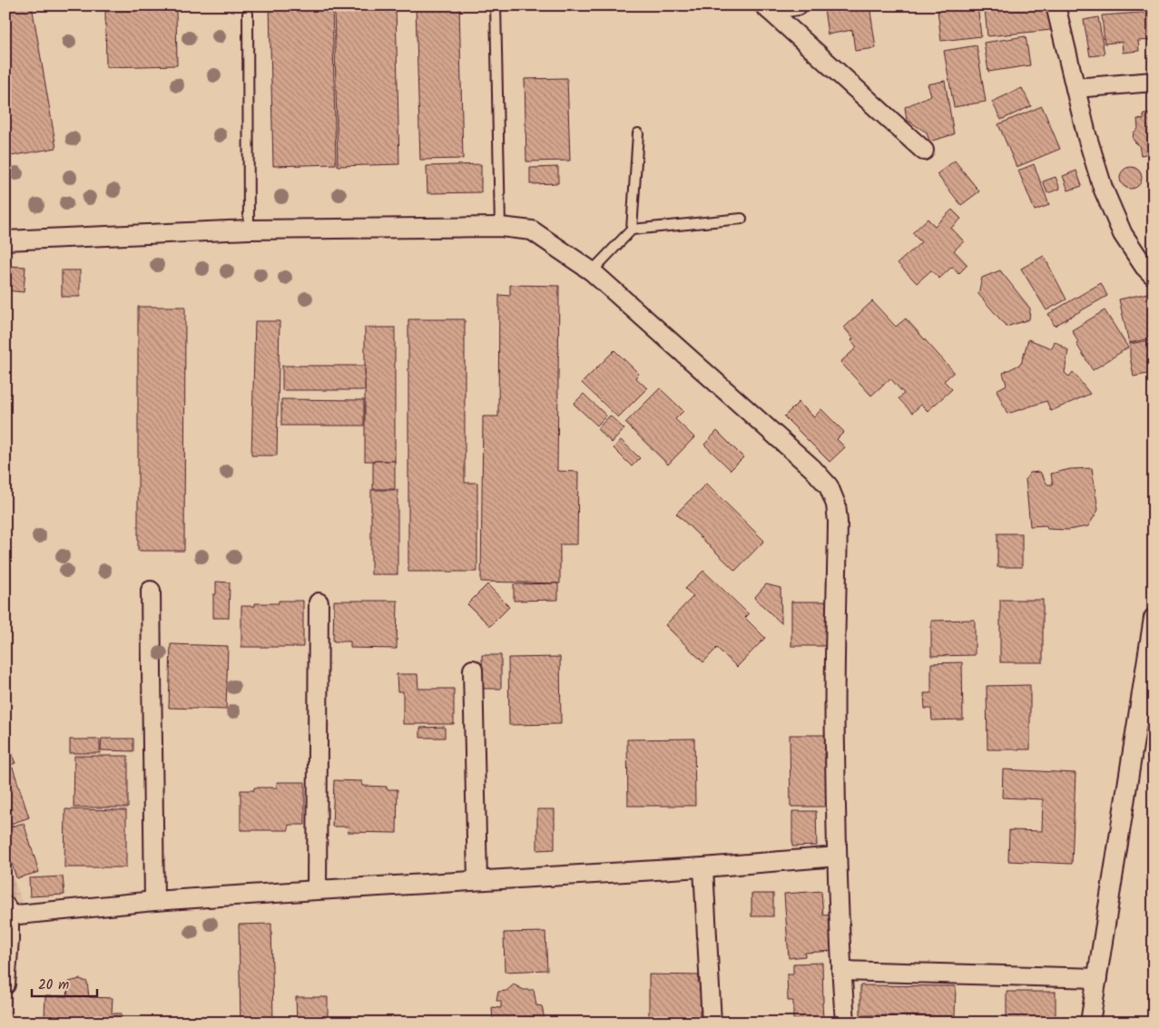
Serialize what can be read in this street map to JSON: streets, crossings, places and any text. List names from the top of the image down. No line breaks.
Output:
{"scale_bar":"20 m"}
